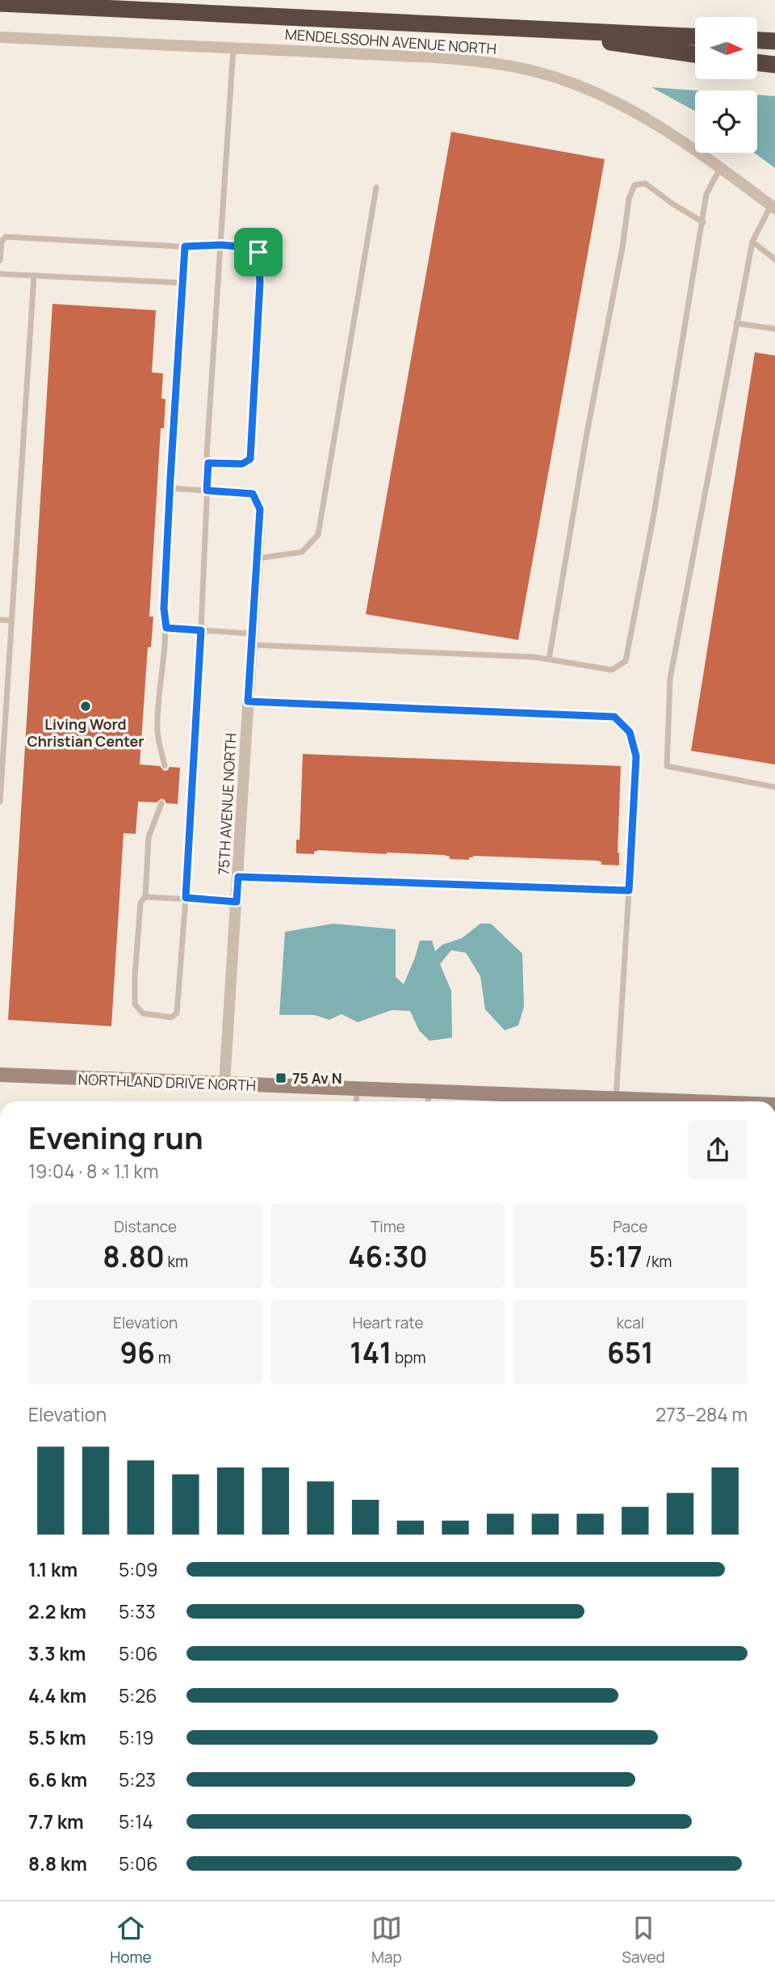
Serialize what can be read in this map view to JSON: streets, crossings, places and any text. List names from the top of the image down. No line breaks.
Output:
{"streets":{"street":["MENDELSSOHN AVENUE NORTH","75TH AVENUE NORTH","NORTHLAND DRIVE NORTH"]},"crossings":[["75TH AVENUE NORTH","NORTHLAND DRIVE NORTH"]],"places":{"other":["Living Word Christian Center"],"transit":["75 Av N"]},"north":"right","page":{"heading":["Evening run","19:04 · 8 × 1.1 km"],"stats":[["Distance","8.80 km"],["Time","46:30"],["Pace","5:17 /km"],["Elevation","96 m"],["Heart rate","141 bpm"],["kcal","651"]],"chart":["Elevation","273–284 m"],"list":[{"name":"1.1 km","note":"5:09"},{"name":"2.2 km","note":"5:33"},{"name":"3.3 km","note":"5:06"},{"name":"4.4 km","note":"5:26"},{"name":"5.5 km","note":"5:19"},{"name":"6.6 km","note":"5:23"},{"name":"7.7 km","note":"5:14"},{"name":"8.8 km","note":"5:06"}],"tabs":["Home","Map","Saved"]}}
